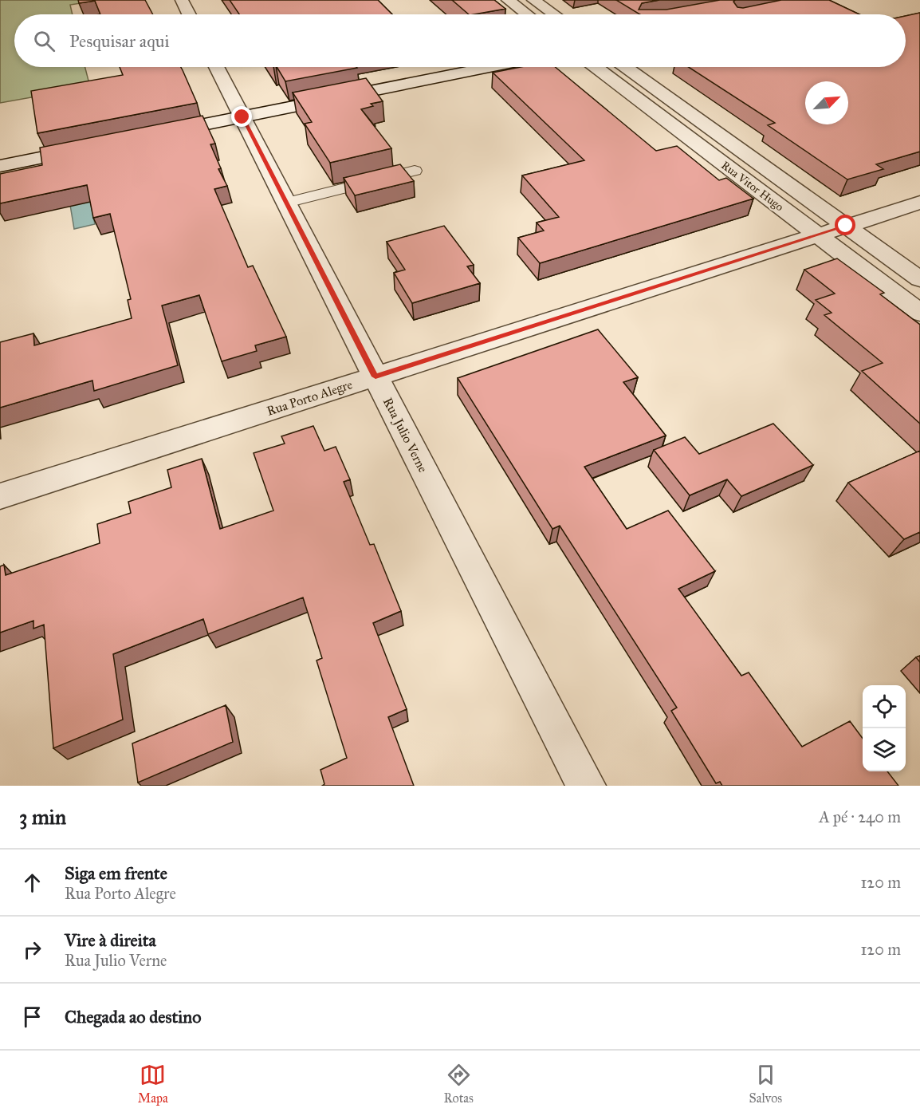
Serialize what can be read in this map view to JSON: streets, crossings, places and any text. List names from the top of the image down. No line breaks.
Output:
{"streets":{"street":["Rua Vitor Hugo","Rua Porto Alegre","Rua Julio Verne"]},"crossings":[["Rua Vitor Hugo","Rua Porto Alegre"],["Rua Porto Alegre","Rua Julio Verne"]],"north":"top right","page":{"search":"Pesquisar aqui","heading":["3 min","A pé · 240 m"],"list":[["Siga em frente","Rua Porto Alegre","120 m"],["Vire à direita","Rua Julio Verne","120 m"],"Chegada ao destino"],"nav":["Mapa","Rotas","Salvos"]}}
